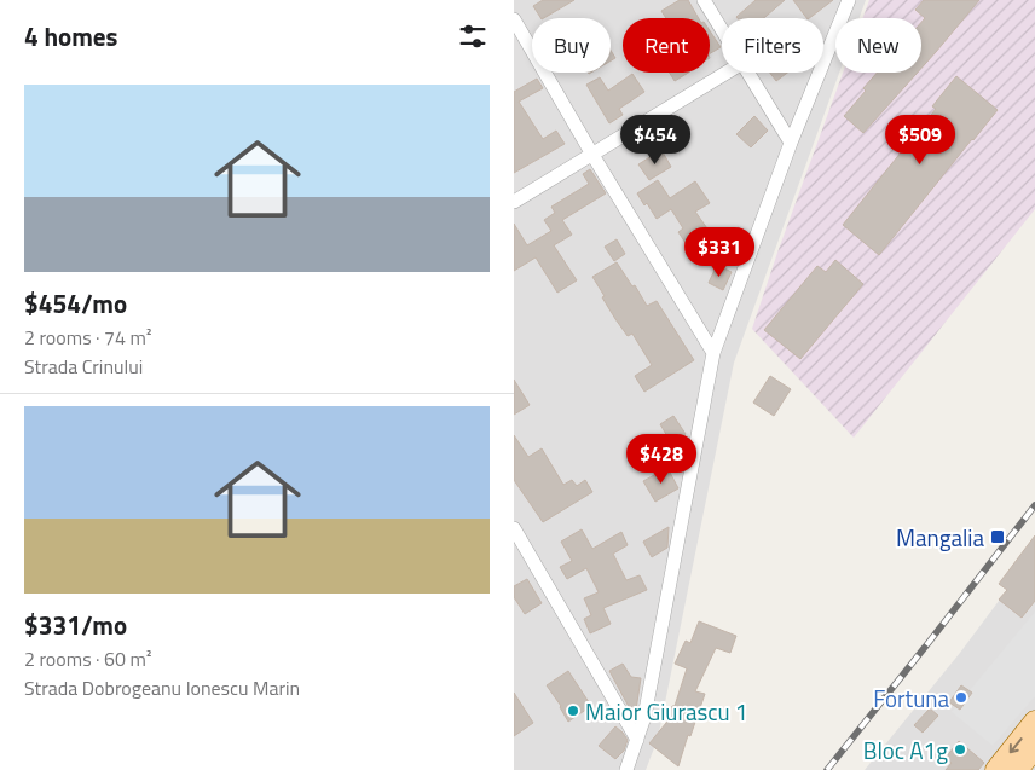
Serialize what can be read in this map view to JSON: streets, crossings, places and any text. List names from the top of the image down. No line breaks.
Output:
{"places":{"transit":["Mangalia"],"other":["Fortuna","Maior Giurascu 1","Bloc A1g"]},"page":{"heading":"4 homes","chip":["Buy","Rent","Filters","New"],"list":[{"name":"$454/mo","note":"2 rooms · 74 m² · Strada Crinului"},{"name":"$331/mo","note":"2 rooms · 60 m² · Strada Dobrogeanu Ionescu Marin"}],"price":["$454","$509","$331","$428"]}}
